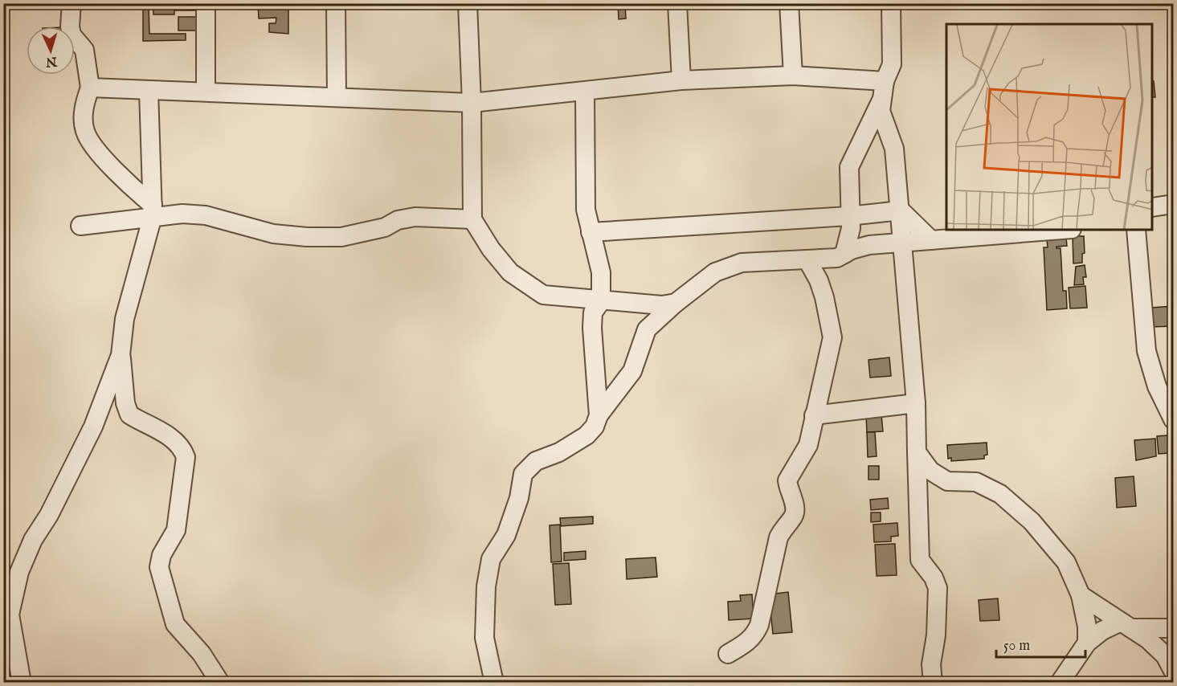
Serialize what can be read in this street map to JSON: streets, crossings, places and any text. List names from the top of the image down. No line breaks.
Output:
{"scale_bar":"50 m","north":"bottom"}
